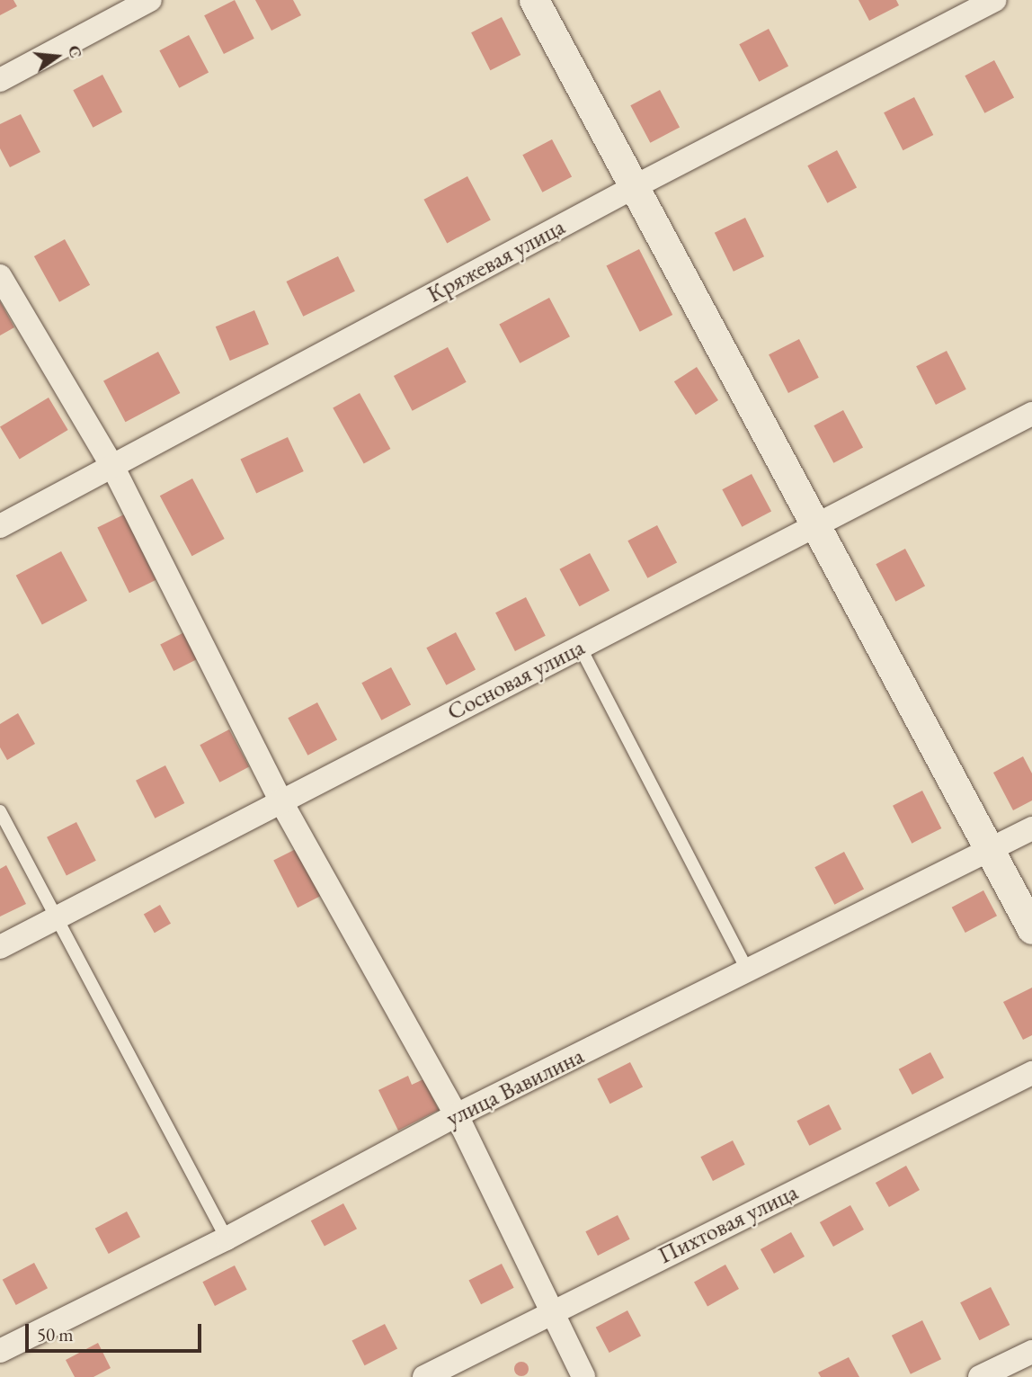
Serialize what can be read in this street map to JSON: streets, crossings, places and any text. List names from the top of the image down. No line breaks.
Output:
{"streets":{"street":["Кряжевая улица","Сосновая улица","улица Вавилина","Пихтовая улица"]},"scale_bar":"50 m","north":"right"}
